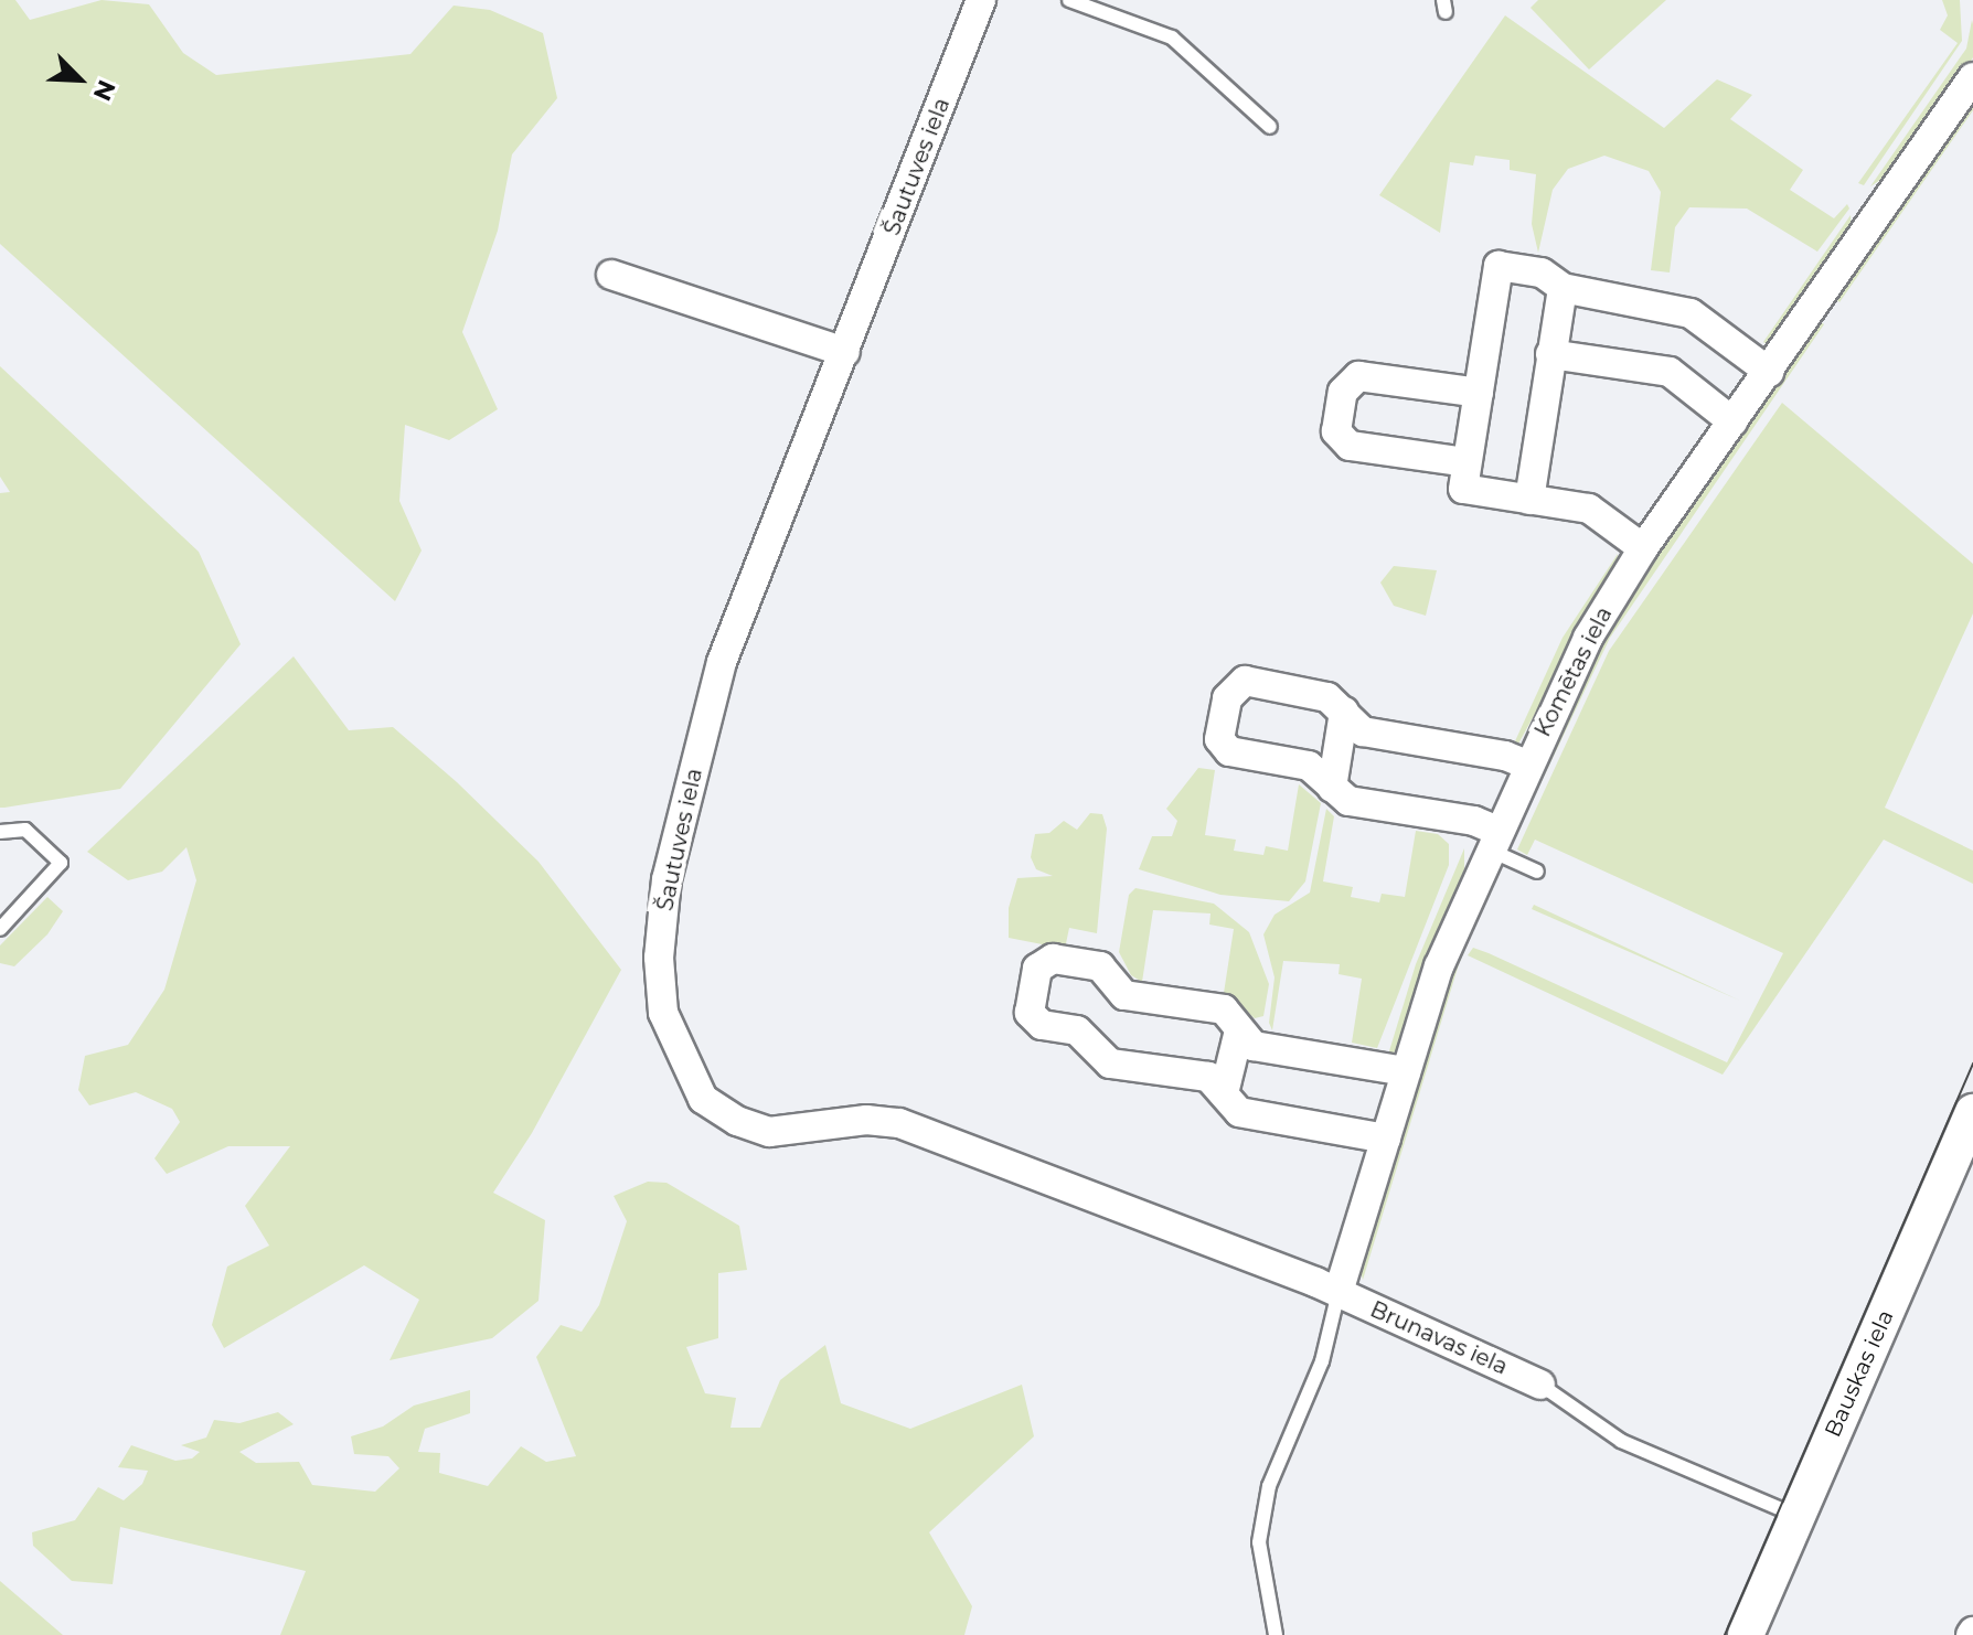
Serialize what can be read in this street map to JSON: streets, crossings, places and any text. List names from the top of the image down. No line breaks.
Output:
{"streets":{"street":["Šautuves iela","Komētas iela","Brunavas iela","Bauskas iela"]},"crossings":[["Šautuves iela","Komētas iela"],["Šautuves iela","Brunavas iela"],["Komētas iela","Brunavas iela"]],"north":"bottom right"}
